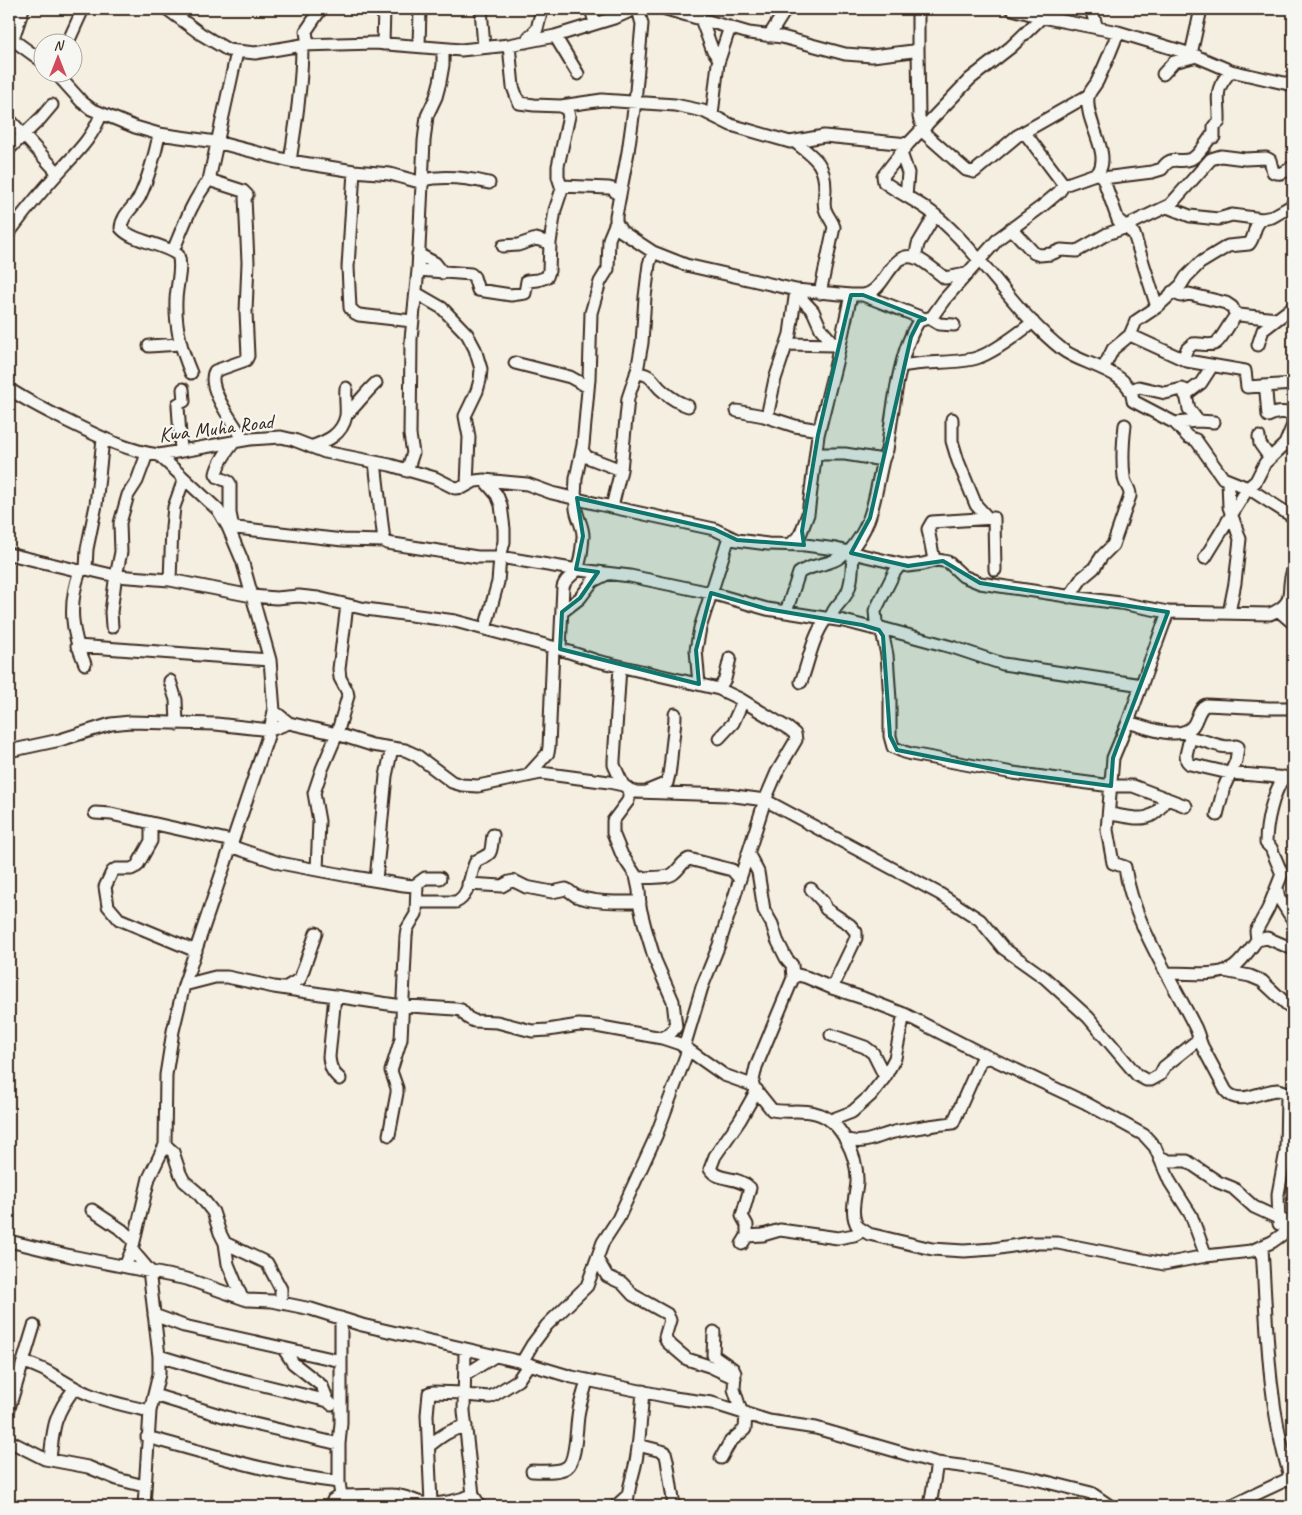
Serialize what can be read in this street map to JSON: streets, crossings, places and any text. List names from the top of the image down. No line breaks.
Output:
{"streets":{"street":["Kwa Muha Road"]},"north":"top"}
